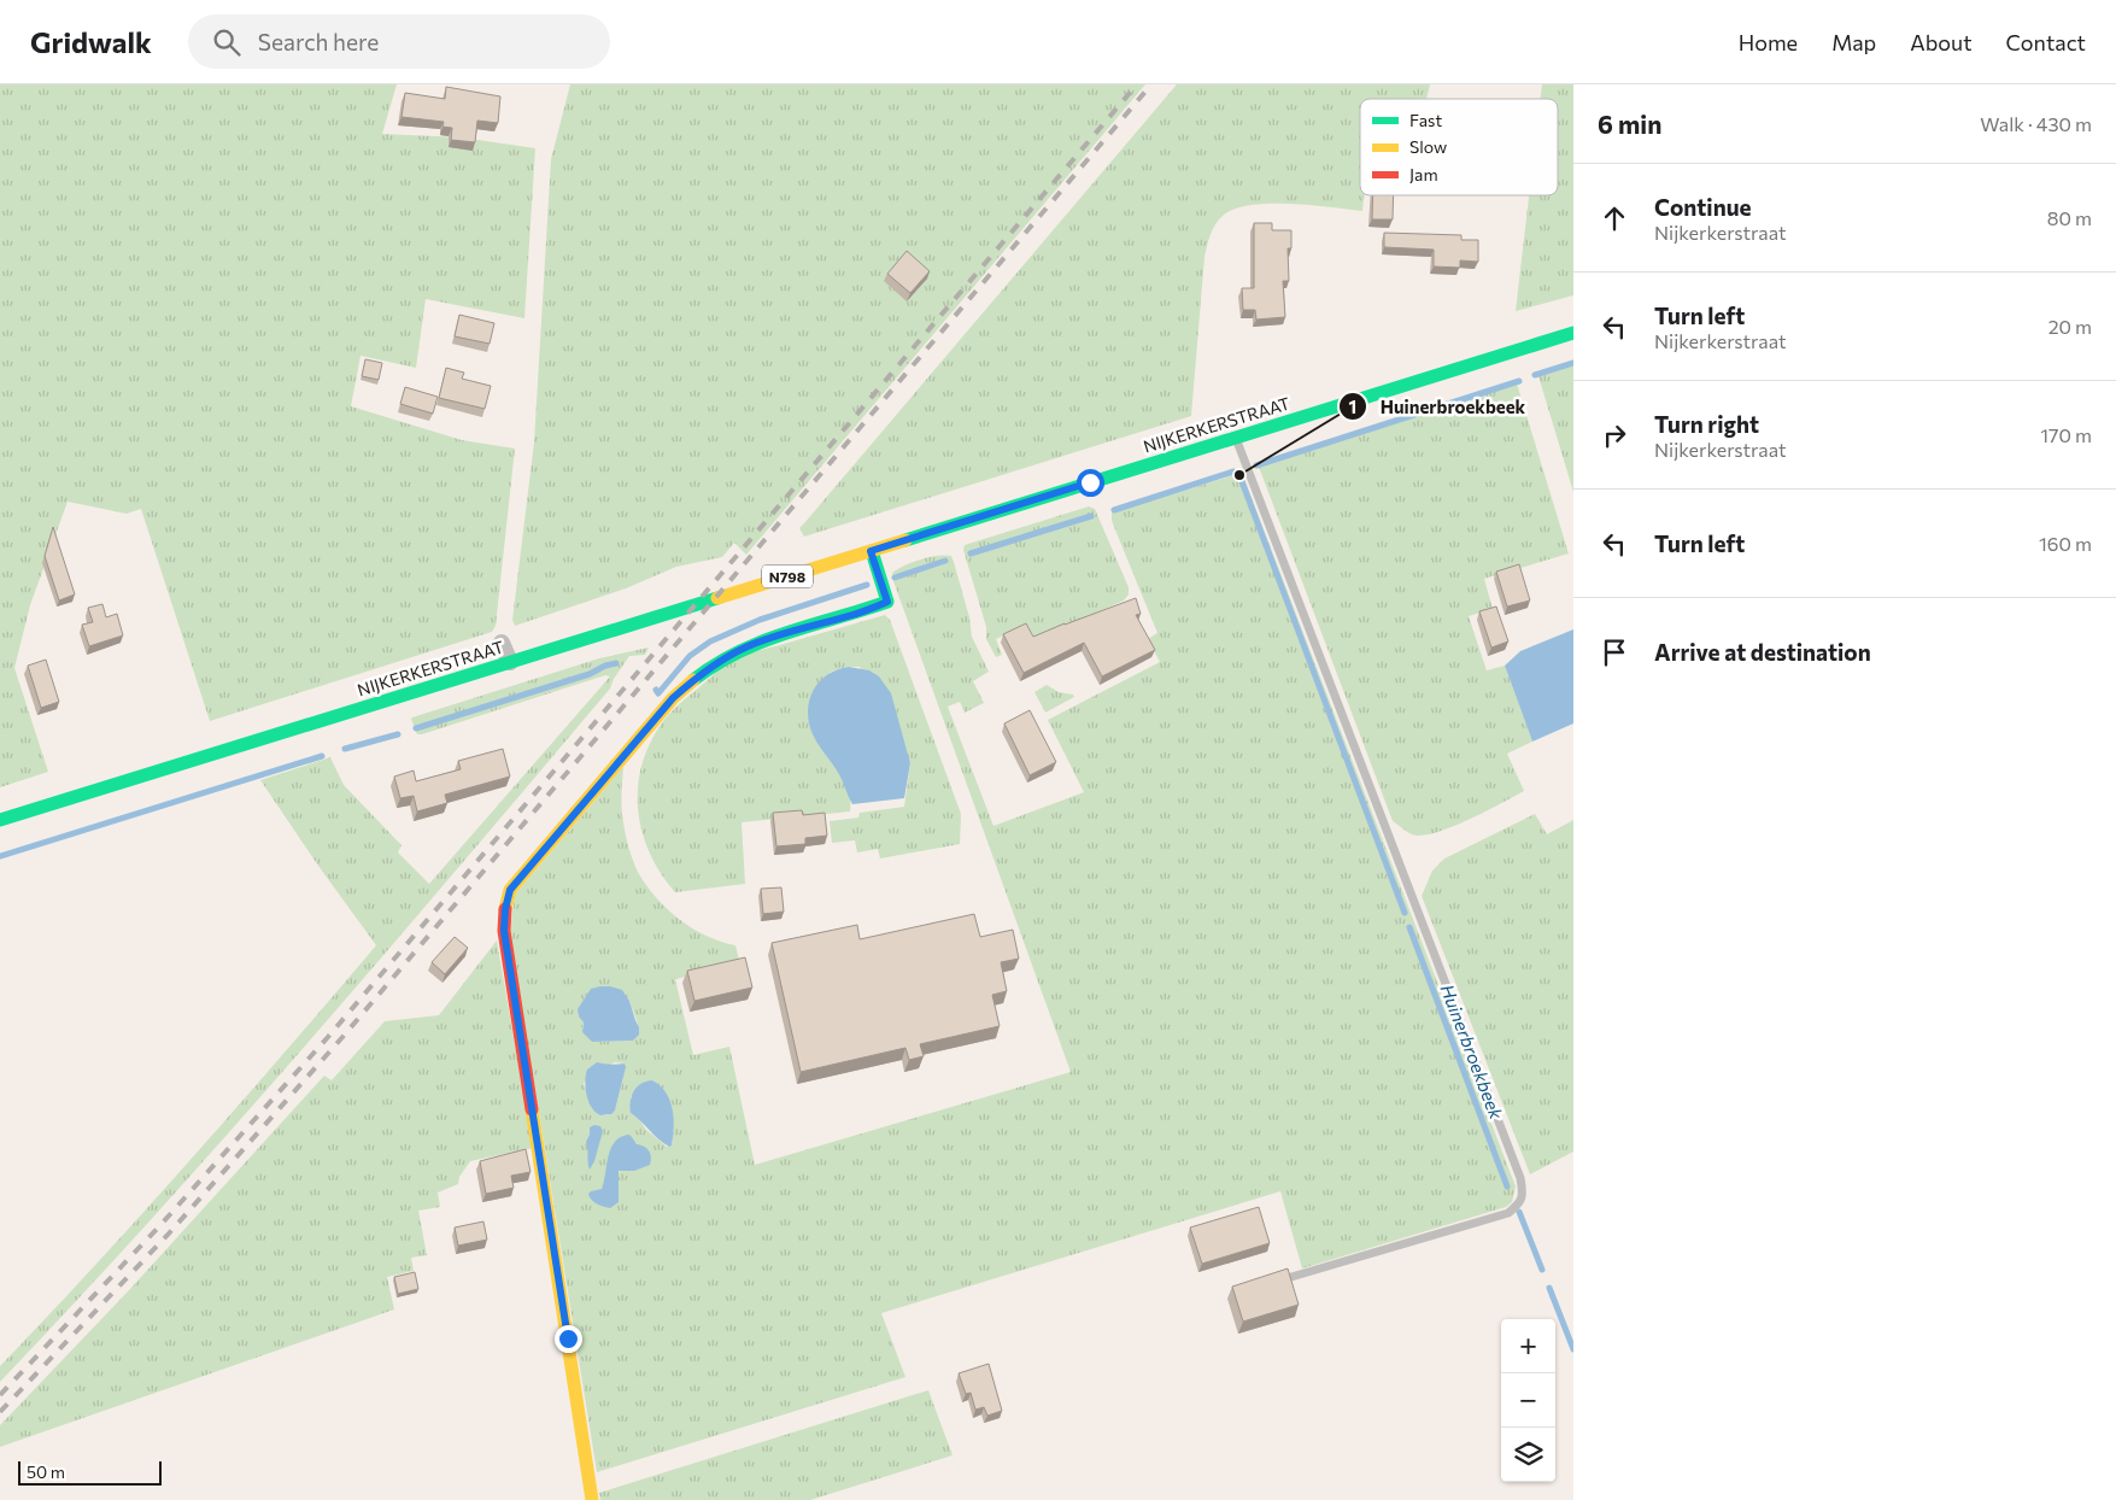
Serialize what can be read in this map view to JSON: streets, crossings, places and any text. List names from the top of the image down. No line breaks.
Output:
{"streets":{"main road":["NIJKERKERSTRAAT","N798"]},"water":["Huinerbroekbeek"],"places":["Huinerbroekbeek"],"legend":["Fast","Slow","Jam"],"scale_bar":"50 m","page":{"header":"Gridwalk","search":"Search here","nav":["Home","Map","About","Contact"],"heading":["6 min","Walk · 430 m"],"list":[["Continue","Nijkerkerstraat","80 m"],["Turn left","Nijkerkerstraat","20 m"],["Turn right","Nijkerkerstraat","170 m"],["Turn left","160 m"],"Arrive at destination"],"map_buttons":["+","−"],"scale":"50 m"}}
